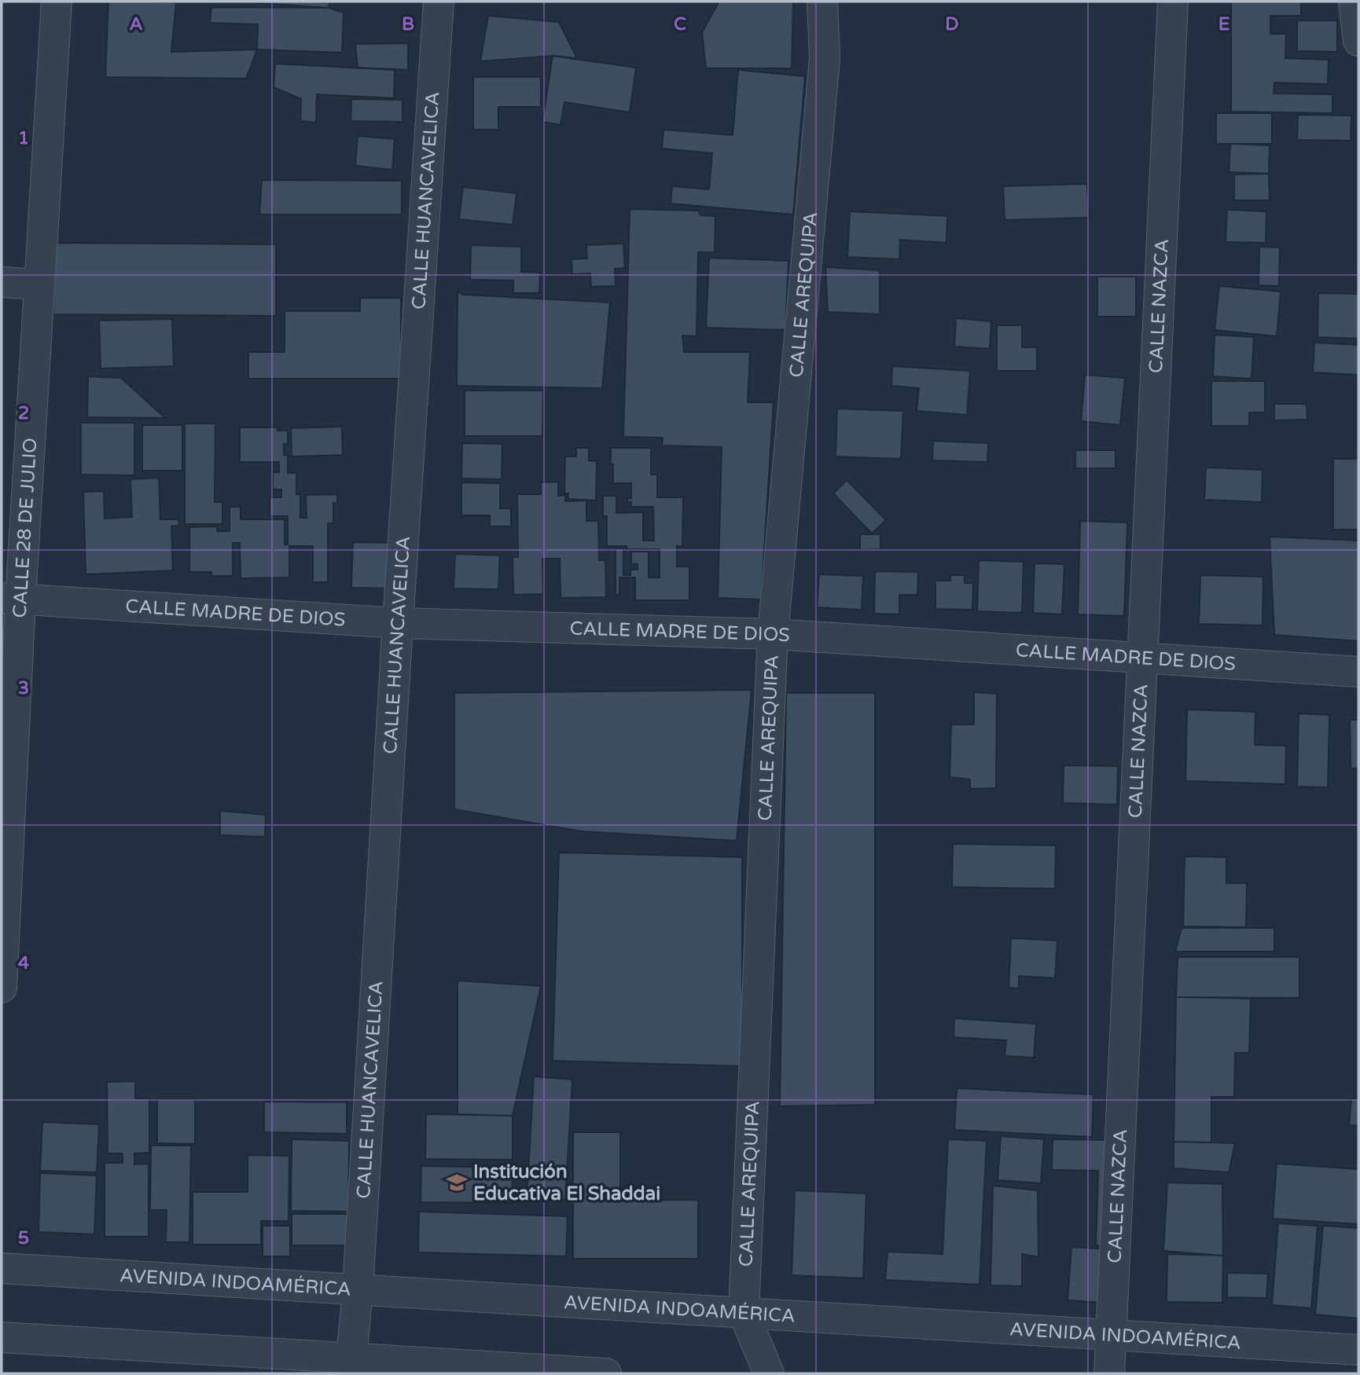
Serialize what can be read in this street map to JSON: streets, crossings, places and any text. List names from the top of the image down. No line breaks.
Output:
{"streets":{"street":["CALLE HUANCAVELICA","CALLE AREQUIPA","CALLE NAZCA","CALLE 28 DE JULIO","CALLE MADRE DE DIOS","AVENIDA INDOAMÉRICA"]},"crossings":[["CALLE HUANCAVELICA","CALLE MADRE DE DIOS"],["CALLE HUANCAVELICA","AVENIDA INDOAMÉRICA"],["CALLE AREQUIPA","CALLE MADRE DE DIOS"],["CALLE AREQUIPA","AVENIDA INDOAMÉRICA"],["CALLE NAZCA","CALLE MADRE DE DIOS"],["CALLE NAZCA","AVENIDA INDOAMÉRICA"],["CALLE 28 DE JULIO","CALLE MADRE DE DIOS"]],"places":{"school or university":["Institución Educativa El Shaddai"]},"grid":{"columns":["A","B","C","D","E"],"rows":["1","2","3","4","5"]}}
